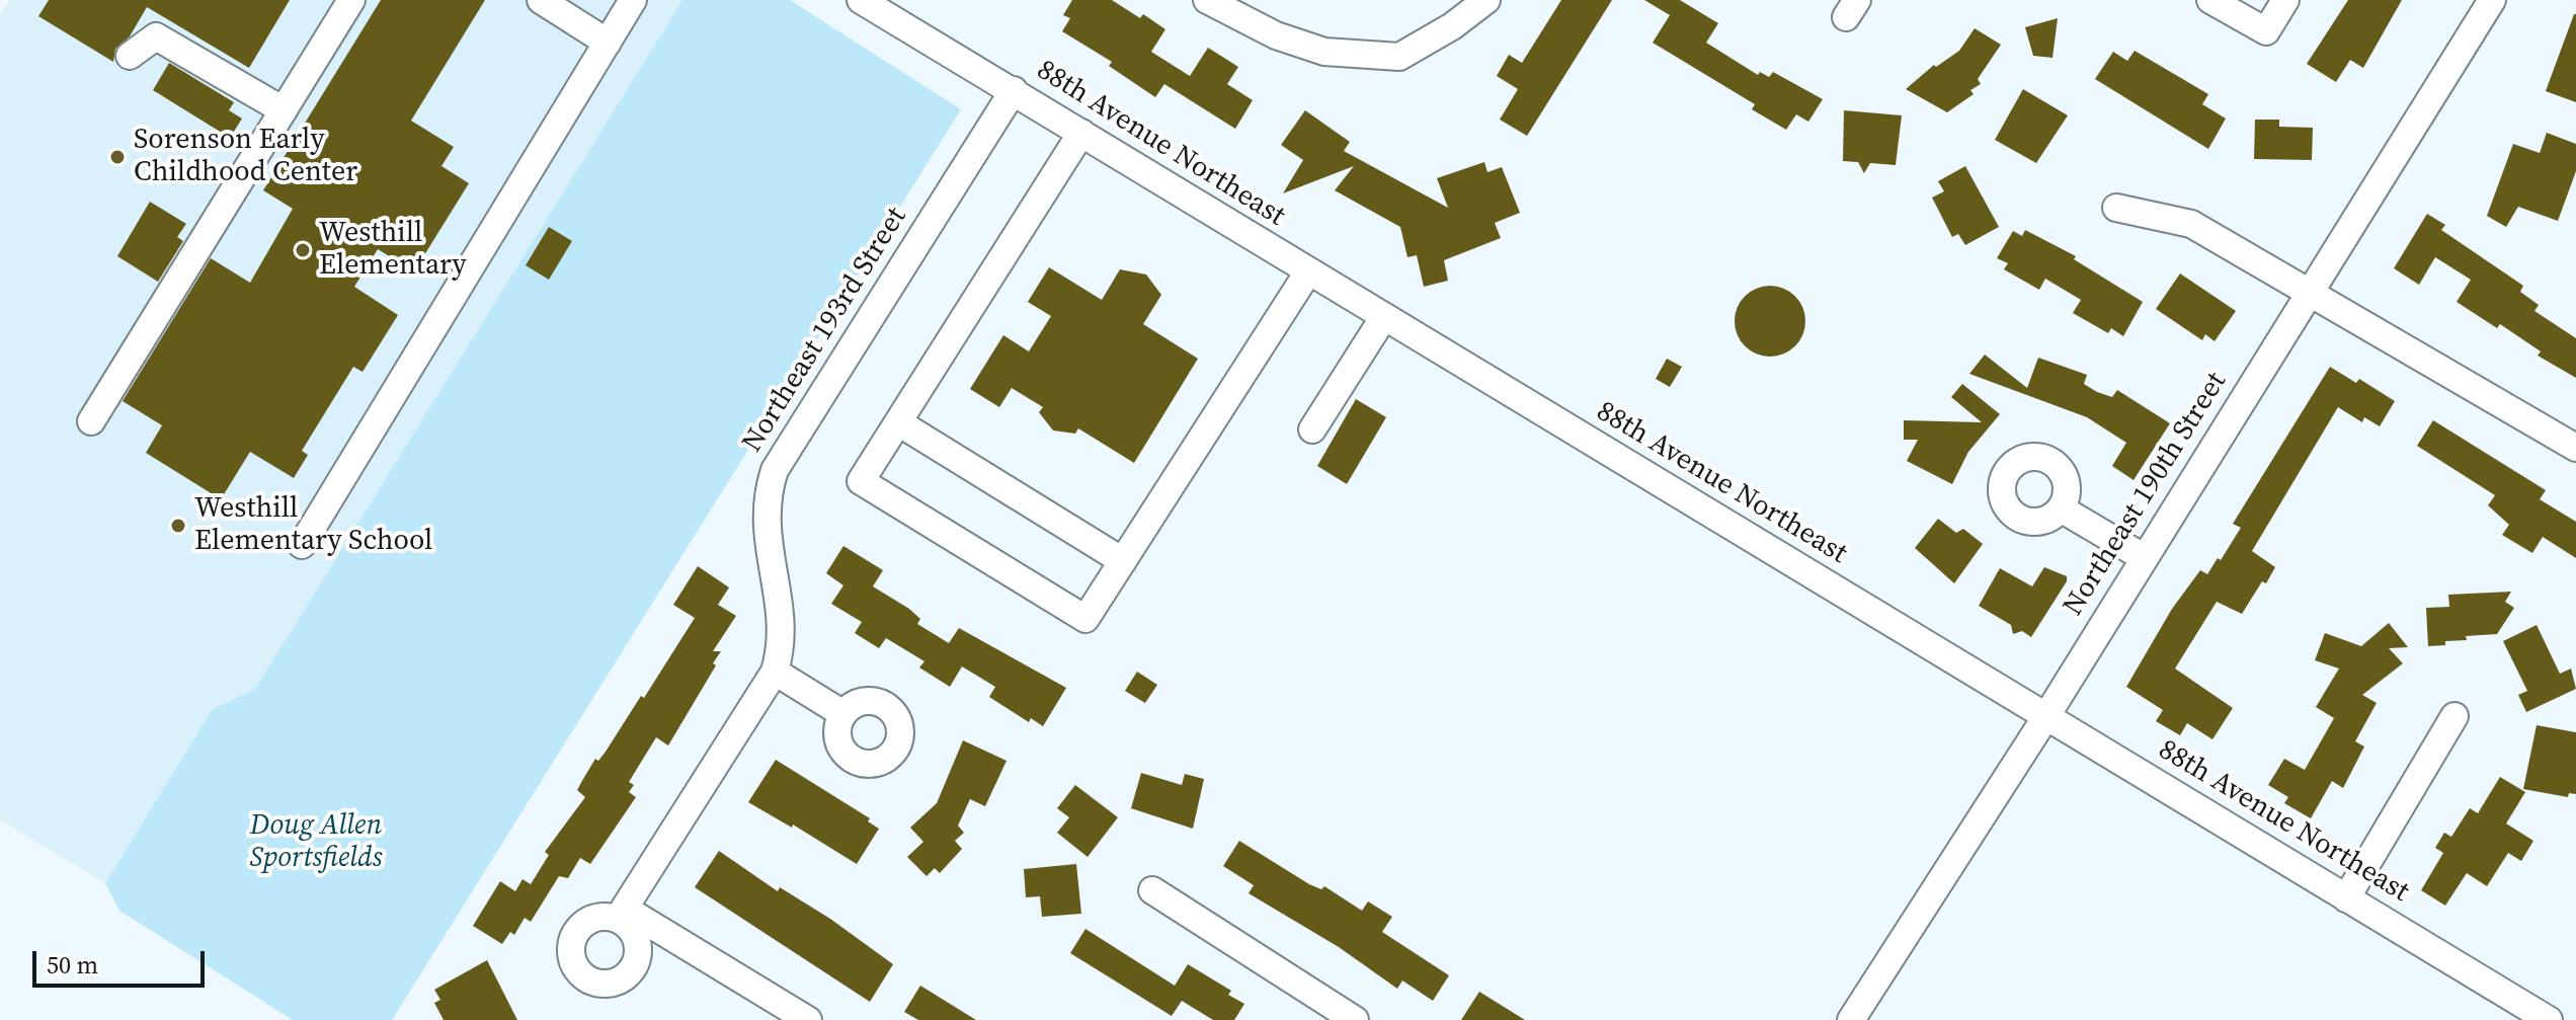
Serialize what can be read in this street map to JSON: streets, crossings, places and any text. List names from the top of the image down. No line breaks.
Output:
{"streets":{"street":["88th Avenue Northeast","Northeast 193rd Street","Northeast 190th Street"]},"crossings":[["88th Avenue Northeast","Northeast 193rd Street"],["88th Avenue Northeast","Northeast 190th Street"]],"parks":["Doug Allen Sportsfields"],"places":["Sorenson Early Childhood Center","Westhill Elementary","Westhill Elementary School"],"scale_bar":"50 m"}
